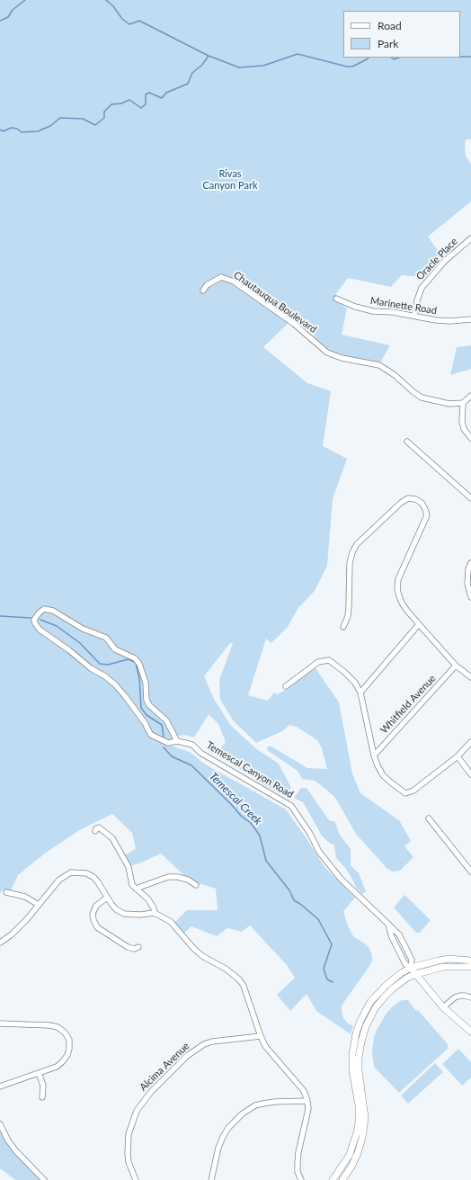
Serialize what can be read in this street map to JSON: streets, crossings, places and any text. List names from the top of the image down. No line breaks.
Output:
{"streets":{"main road":["Temescal Canyon Road"],"street":["Oracle Place","Chautauqua Boulevard","Marinette Road","Whitfield Avenue","Alcima Avenue"]},"crossings":[["Oracle Place","Marinette Road"]],"water":["Temescal Creek"],"parks":["Rivas Canyon Park"],"legend":["Road","Park"]}
